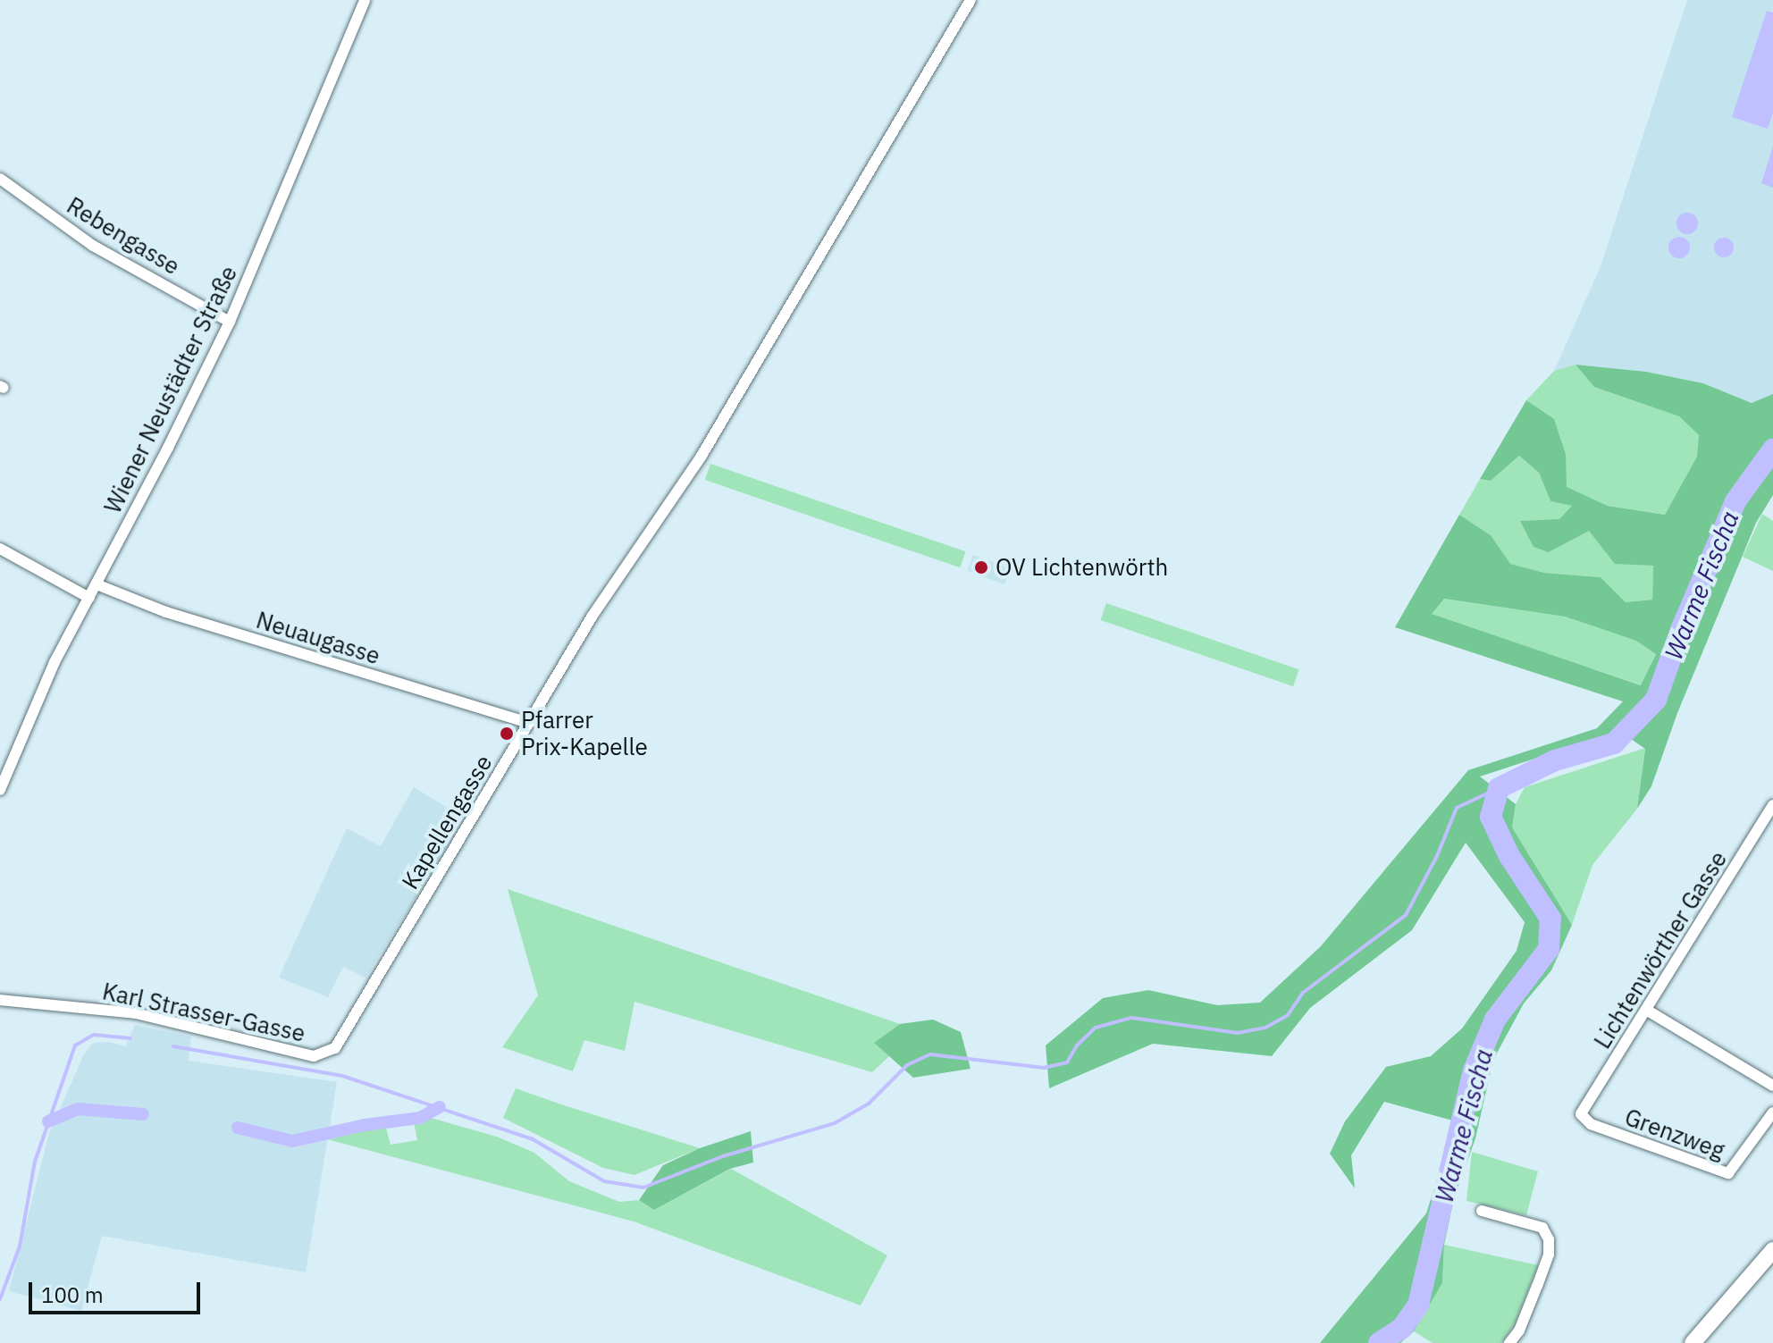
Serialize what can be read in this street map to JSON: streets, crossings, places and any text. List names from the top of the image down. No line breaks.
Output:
{"streets":{"street":["Rebengasse","Wiener Neustädter Straße","Neuaugasse","Kapellengasse","Lichtenwörther Gasse","Karl Strasser-Gasse","Grenzweg"]},"crossings":[["Rebengasse","Wiener Neustädter Straße"],["Wiener Neustädter Straße","Neuaugasse"],["Neuaugasse","Kapellengasse"],["Kapellengasse","Karl Strasser-Gasse"],["Lichtenwörther Gasse","Grenzweg"]],"water":["Warme Fischa"],"places":["OV Lichtenwörth","Pfarrer Prix-Kapelle"],"scale_bar":"100 m"}
